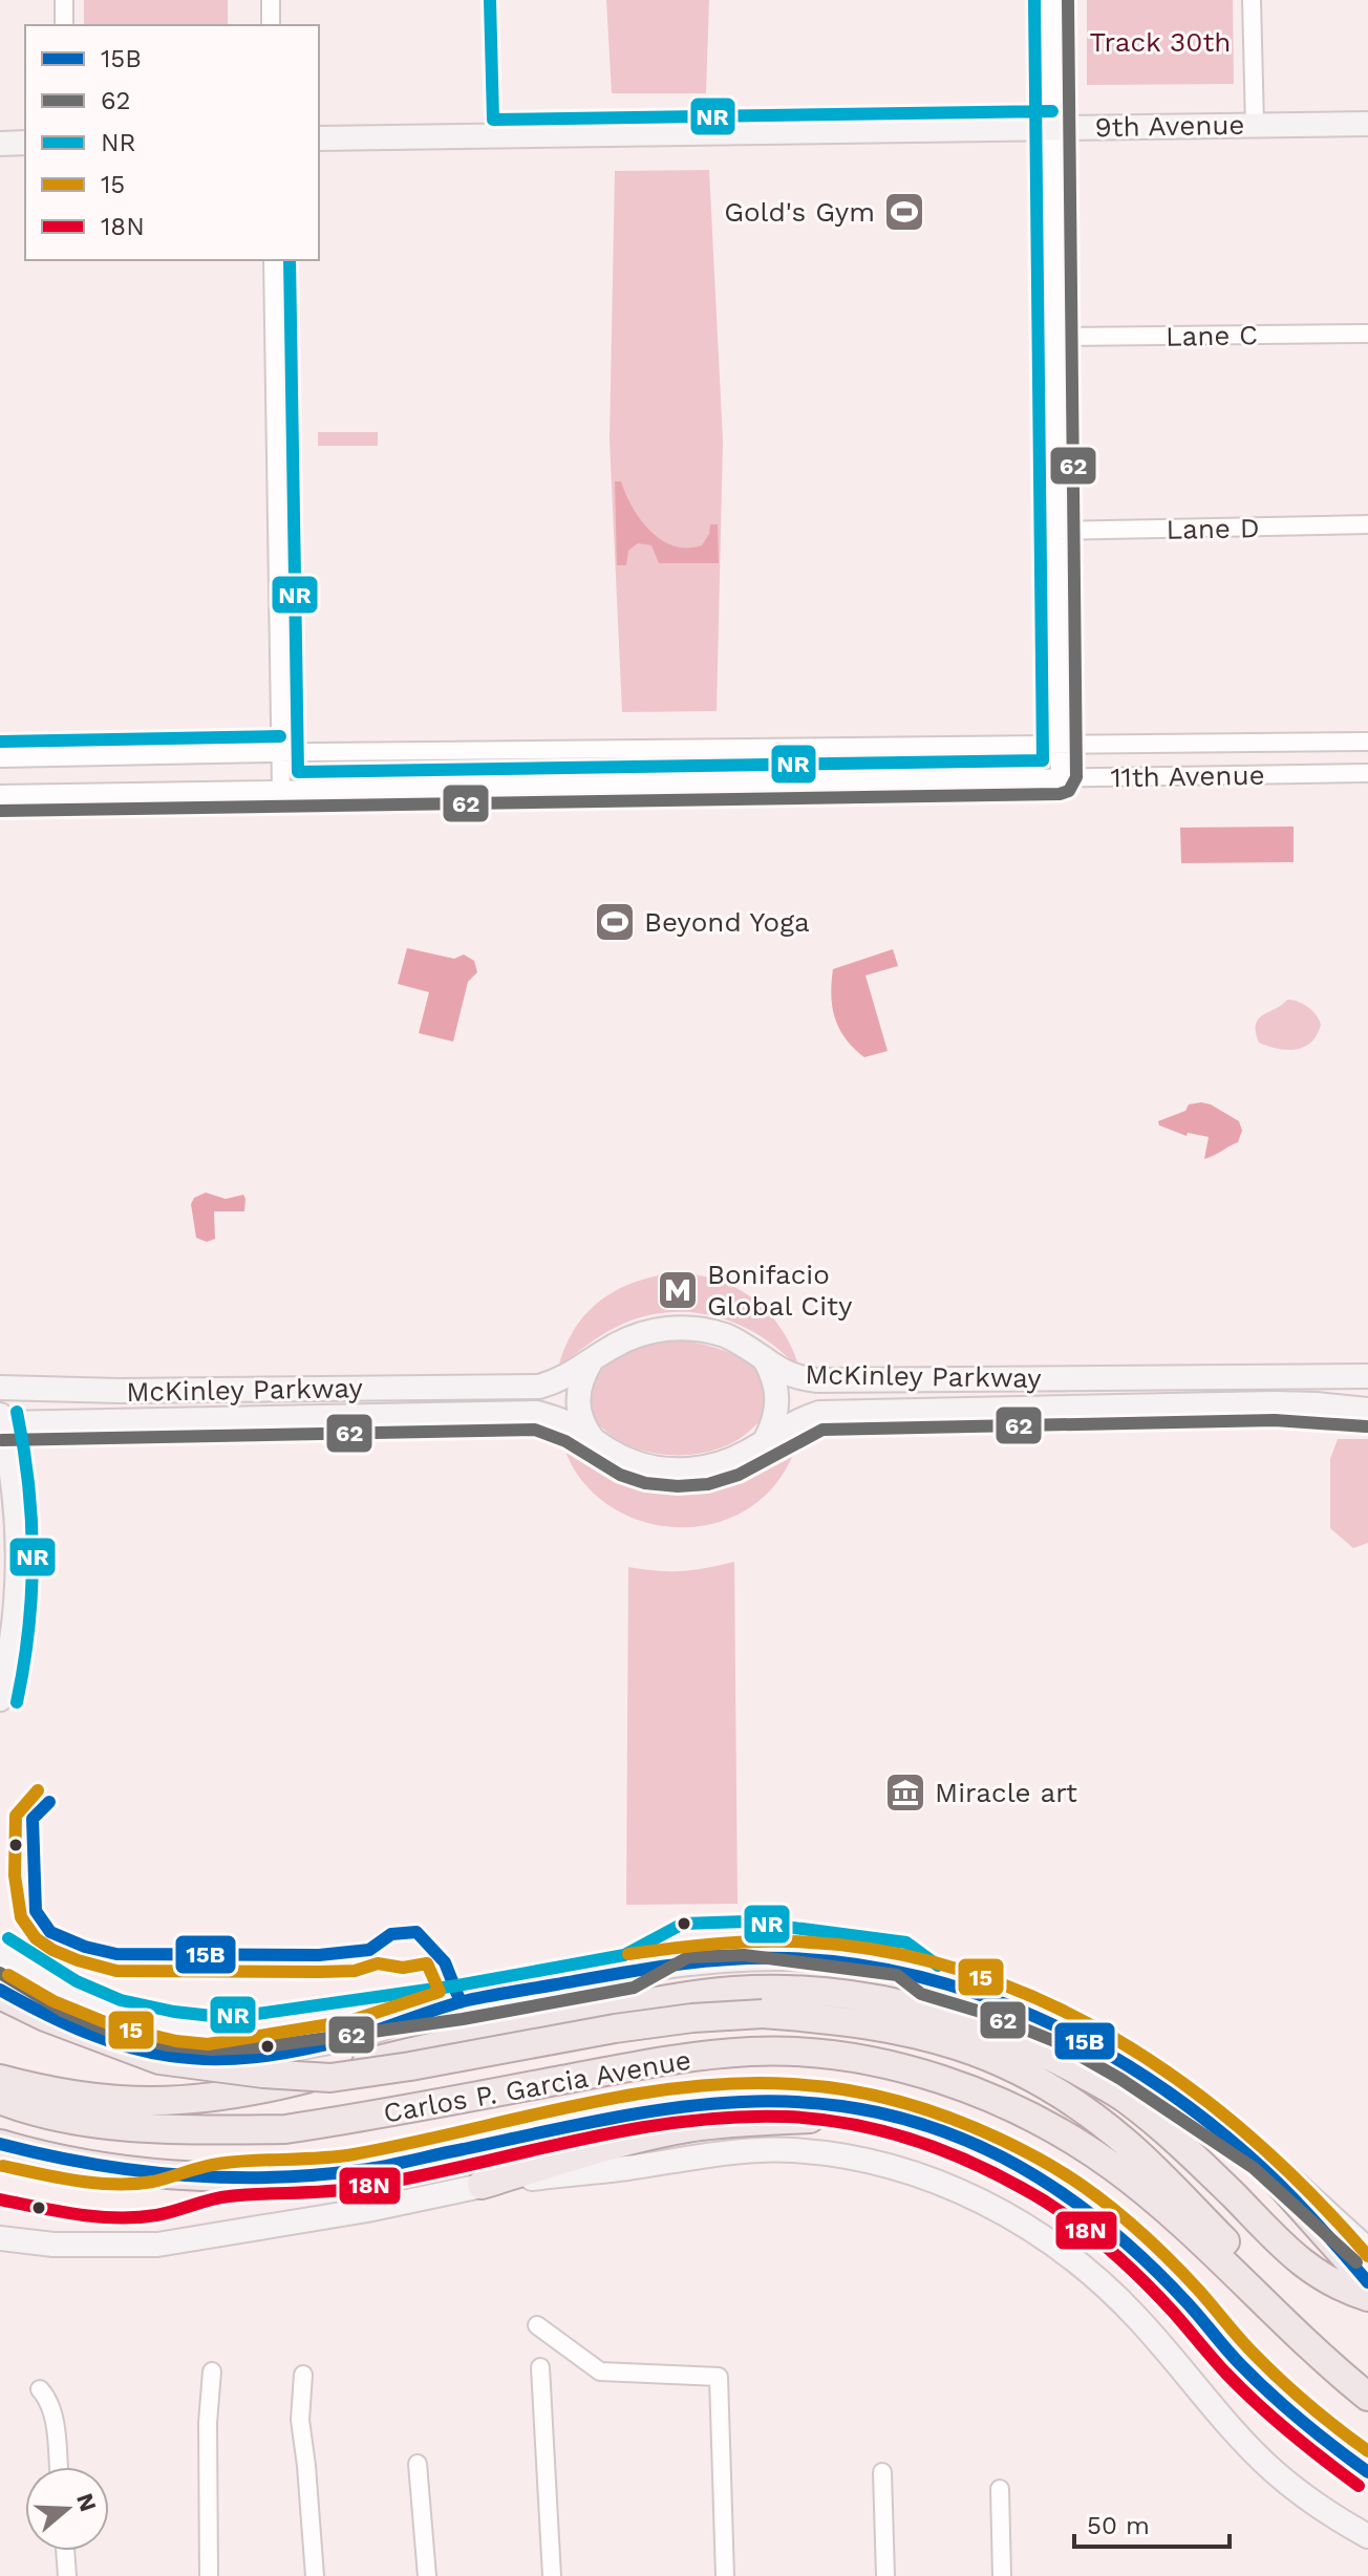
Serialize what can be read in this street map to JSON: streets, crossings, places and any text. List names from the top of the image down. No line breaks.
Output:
{"streets":{"main road":["9th Avenue","McKinley Parkway","Carlos P. Garcia Avenue"],"street":["Lane C","Lane D","11th Avenue"]},"parks":["Track 30th"],"places":{"sports":["Gold's Gym","Beyond Yoga"],"metro station":["Bonifacio Global City"],"museum":["Miracle art"]},"lines":["transit line 62","transit line NR","transit line 15","transit line 15B","transit line 18N"],"legend":["15B","62","NR","15","18N"],"scale_bar":"50 m","north":"right"}
